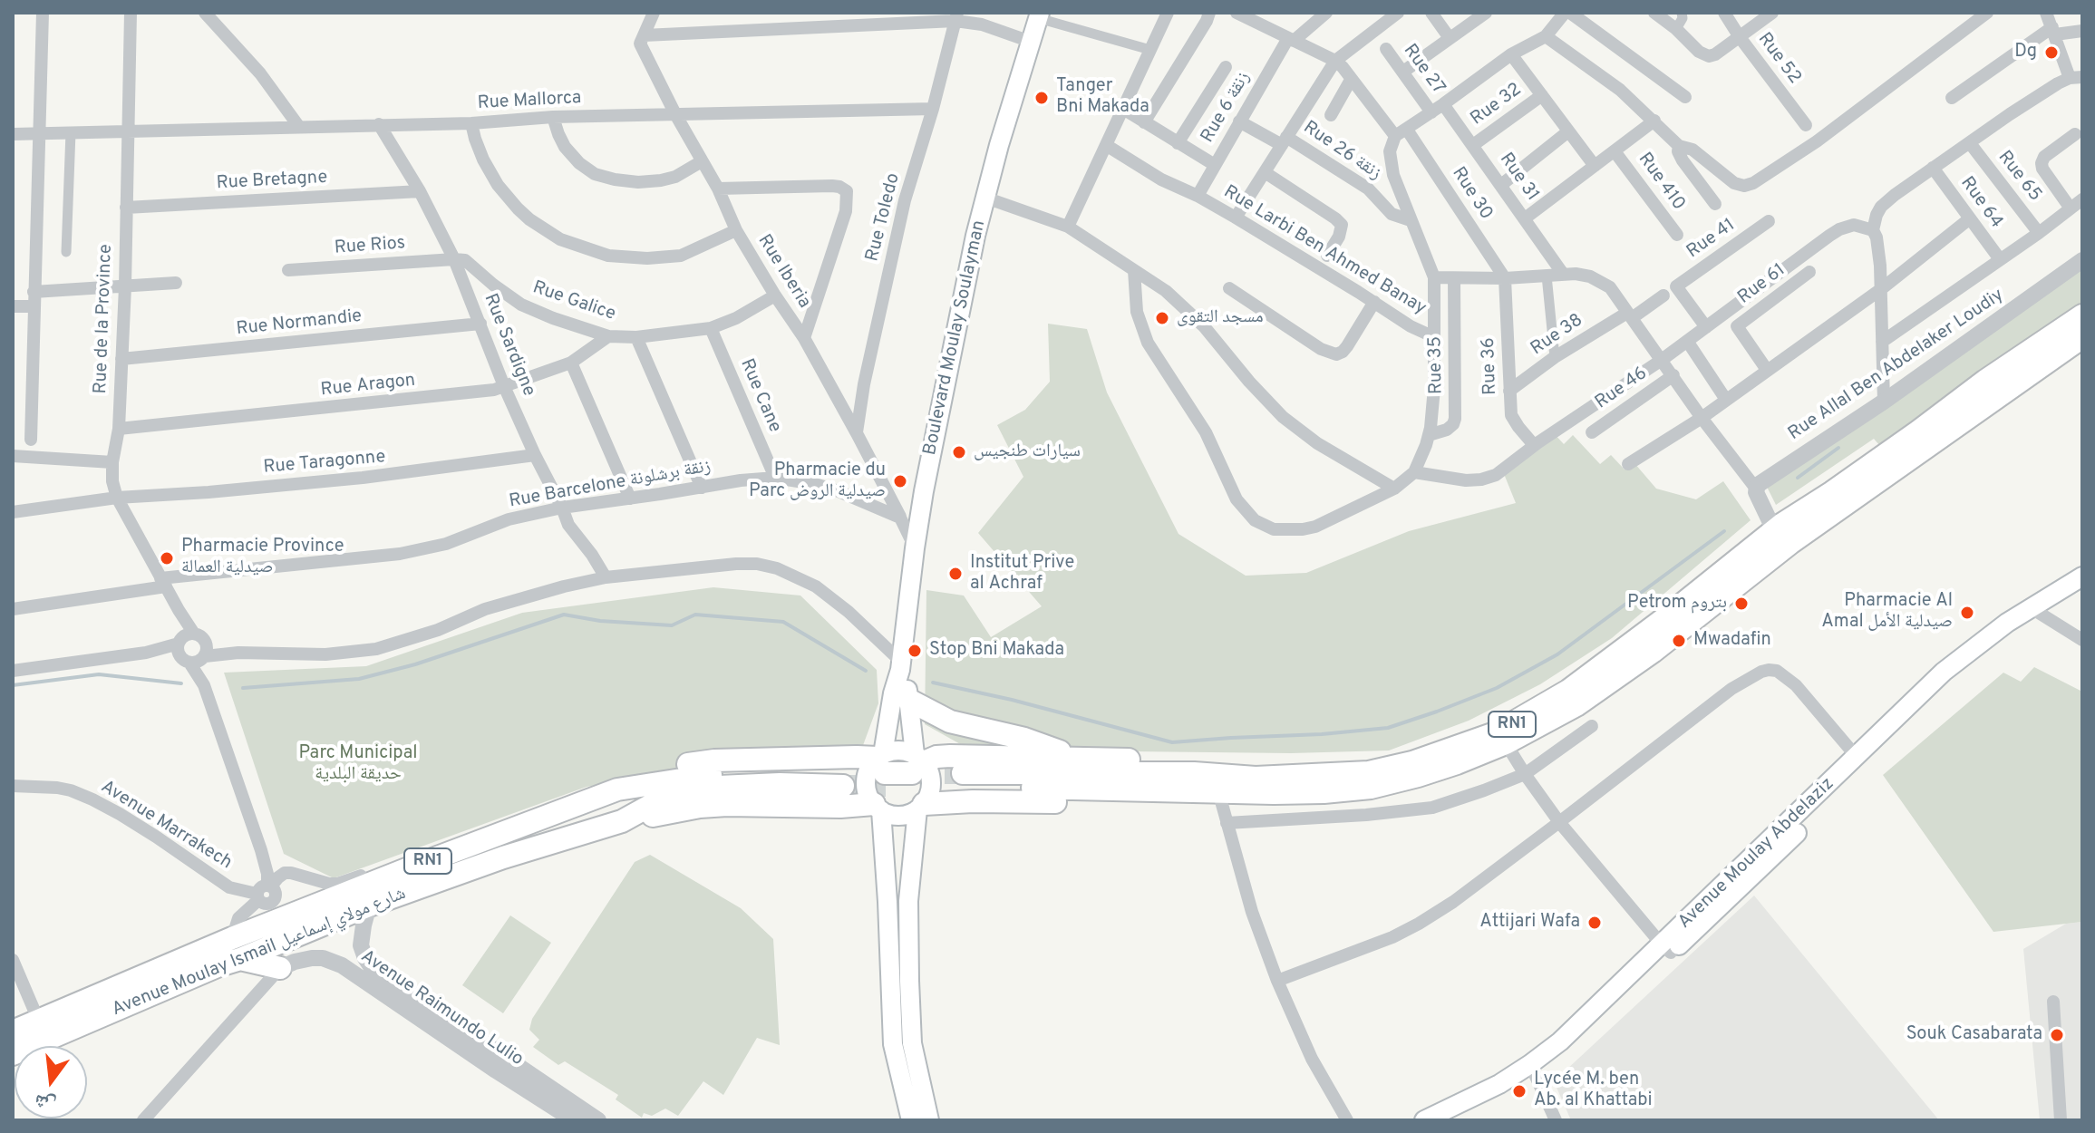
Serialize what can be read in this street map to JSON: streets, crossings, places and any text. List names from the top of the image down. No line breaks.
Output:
{"streets":{"highway":["RN1","Avenue Moulay Ismail شارع مولاي إسماعيل"],"main road":["Boulevard Moulay Soulayman","Avenue Moulay Abdelaziz"],"street":["Rue 52","Rue 27","Rue Mallorca","Rue 32","Rue 6 زنقة","Rue 26 زنقة","Rue 65","Rue 31","Rue Bretagne","Rue 410","Rue 30","Rue 64","Rue Toledo","Rue 41","Rue Rios","Rue Larbi Ben Ahmed Banay","Rue Iberia","Rue 61","Rue Galice","Rue de la Province","Rue Normandie","Rue 38","Rue Sardigne","Rue 35","Rue Allal Ben Abdelaker Loudiy","Rue 36","Rue Aragon","Rue 46","Rue Cane","Rue Taragonne","Rue Barcelone زنقة برشلونة","Avenue Marrakech","Avenue Raimundo Lulio"]},"crossings":[["Rue Mallorca","Rue Toledo"],["Rue Mallorca","Rue Iberia"],["Rue Mallorca","Rue de la Province"],["Rue Mallorca","Rue Sardigne"],["Rue 32","Rue 31"],["Rue 6 زنقة","Rue 26 زنقة"],["Rue 6 زنقة","Rue Larbi Ben Ahmed Banay"],["Rue Bretagne","Rue de la Province"],["Rue Bretagne","Rue Sardigne"],["Rue 30","Rue 36"],["Rue Toledo","Rue Iberia"],["Rue Rios","Rue Galice"],["Rue Rios","Rue Sardigne"],["Rue Iberia","Rue Galice"],["Rue Iberia","Rue Barcelone زنقة برشلونة"],["Rue Galice","Rue Sardigne"],["Rue Galice","Rue Aragon"],["Rue Galice","Rue Cane"],["Rue de la Province","Rue Normandie"],["Rue de la Province","Rue Aragon"],["Rue de la Province","Rue Taragonne"],["Rue de la Province","Rue Barcelone زنقة برشلونة"],["Rue de la Province","Avenue Marrakech"],["Rue Normandie","Rue Sardigne"],["Rue 38","Rue 36"],["Rue Sardigne","Rue Aragon"],["Rue Sardigne","Rue Taragonne"],["Rue Sardigne","Rue Barcelone زنقة برشلونة"],["Rue Cane","Rue Barcelone زنقة برشلونة"],["Avenue Moulay Ismail شارع مولاي إسماعيل","Avenue Raimundo Lulio"]],"parks":["Parc Municipal حديقة البلدية"],"places":["Dg","Tanger Bni Makada","مسجد التقوى","سيارات طنجيس","Pharmacie du Parc صيدلية الروض","Pharmacie Province صيدلية العمالة","Institut Prive al Achraf","Petrom بتروم","Pharmacie Al Amal صيدلية الأمل","Mwadafin","Stop Bni Makada","Attijari Wafa","Souk Casabarata","Lycée M. ben Ab. al Khattabi"],"north":"bottom"}
